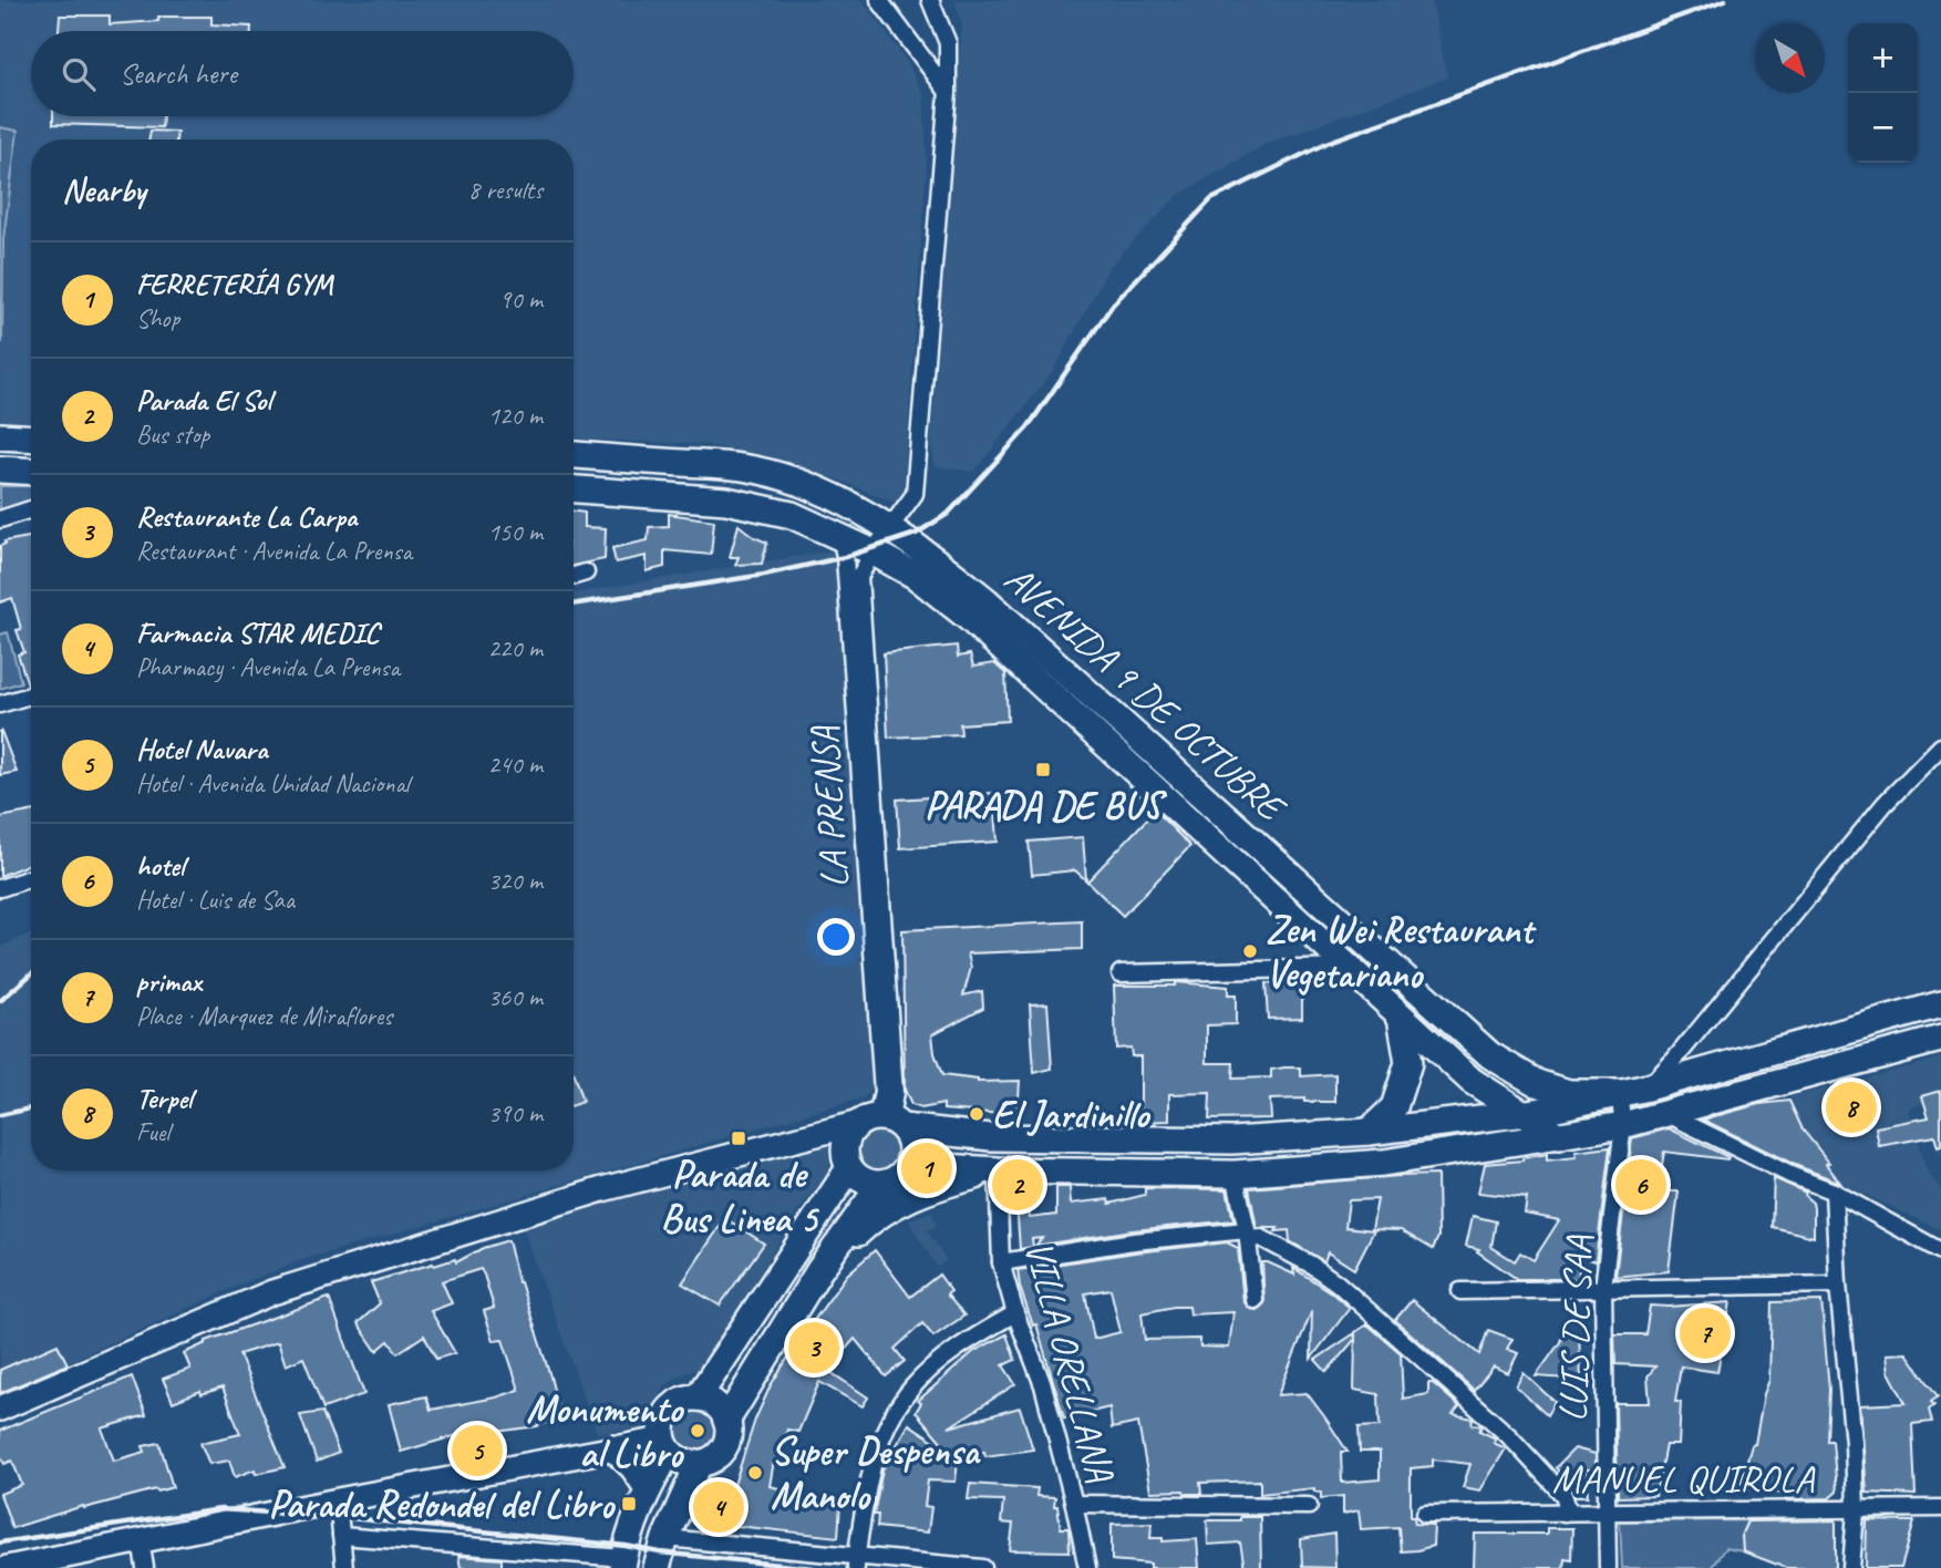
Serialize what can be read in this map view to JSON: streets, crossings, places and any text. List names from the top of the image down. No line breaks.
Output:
{"streets":{"main road":["AVENIDA 9 DE OCTUBRE"],"street":["LA PRENSA","LUIS DE SAA","VILLA ORELLANA","MANUEL QUIROLA"]},"crossings":[["AVENIDA 9 DE OCTUBRE","LA PRENSA"],["AVENIDA 9 DE OCTUBRE","LUIS DE SAA"],["LUIS DE SAA","MANUEL QUIROLA"]],"places":{"transit":["PARADA DE BUS","Parada de Bus Linea 5","Parada Redondel del Libro"],"other":["Zen Wei Restaurant Vegetariano","El Jardinillo","Monumento al Libro","Super Despensa Manolo"]},"north":"bottom right","page":{"map_buttons":["+","−"],"search":"Search here","heading":["Nearby","8 results"],"list":[{"mark":"1","name":"FERRETERÍA GYM","note":"Shop","value":"90 m"},{"mark":"2","name":"Parada El Sol","note":"Bus stop","value":"120 m"},{"mark":"3","name":"Restaurante La Carpa","note":"Restaurant · Avenida La Prensa","value":"150 m"},{"mark":"4","name":"Farmacia STAR MEDIC","note":"Pharmacy · Avenida La Prensa","value":"220 m"},{"mark":"5","name":"Hotel Navara","note":"Hotel · Avenida Unidad Nacional","value":"240 m"},{"mark":"6","name":"hotel","note":"Hotel · Luis de Saa","value":"320 m"},{"mark":"7","name":"primax","note":"Place · Marquez de Miraflores","value":"360 m"},{"mark":"8","name":"Terpel","note":"Fuel","value":"390 m"}],"pins":["8","1","2","6","7","3","5","4"]}}
